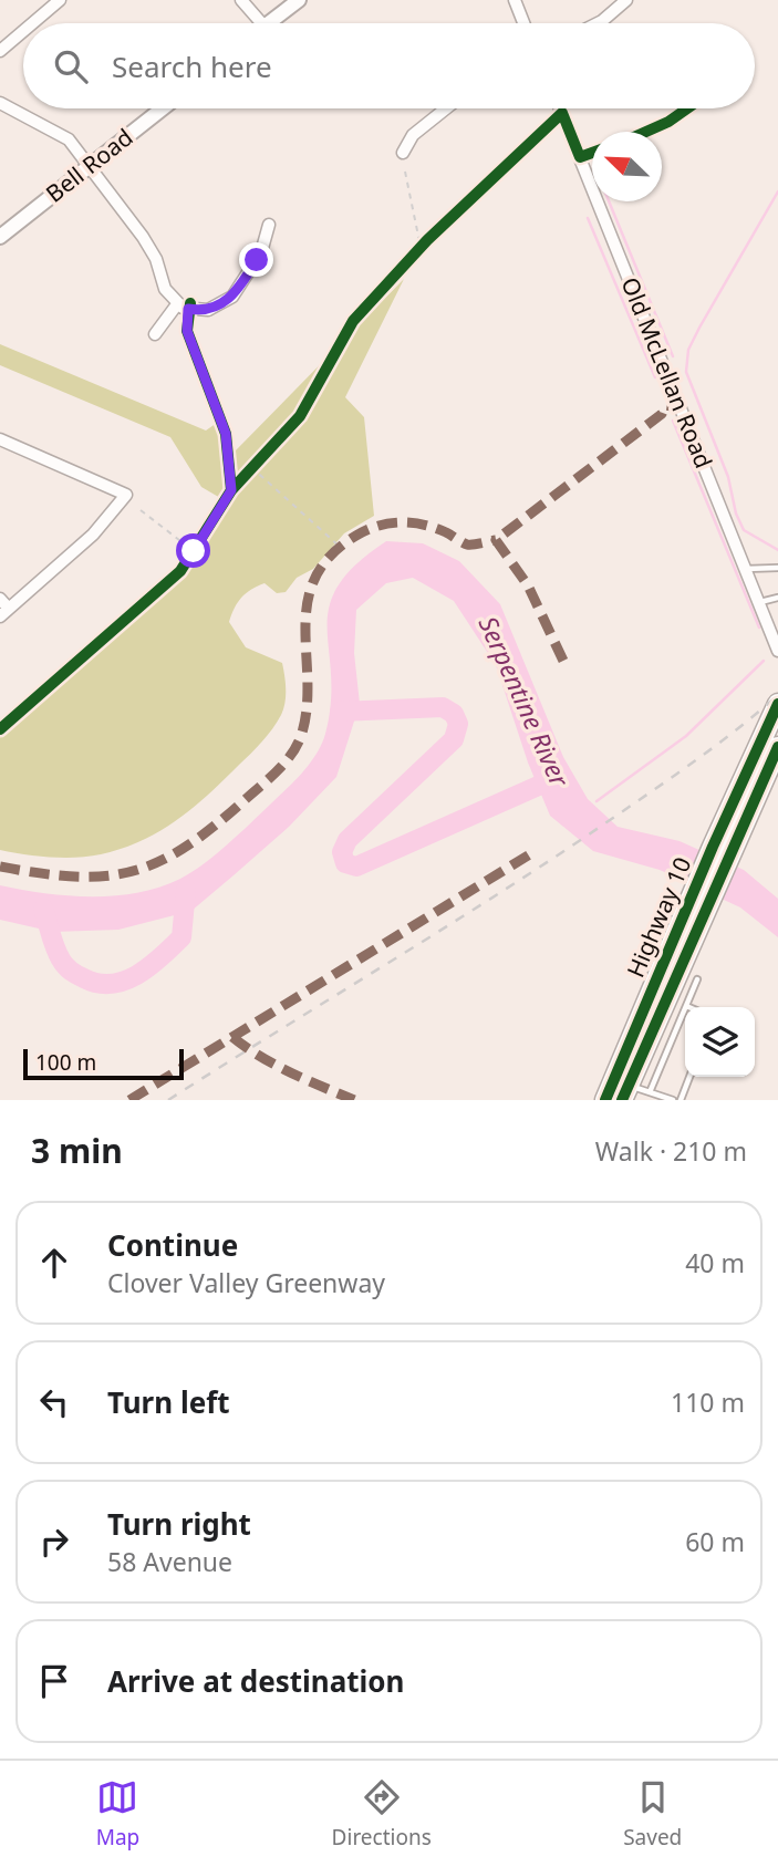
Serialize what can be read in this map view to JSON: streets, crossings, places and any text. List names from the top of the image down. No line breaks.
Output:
{"streets":{"highway":["Highway 10"],"street":["Bell Road","Old McLellan Road"]},"water":["Serpentine River"],"scale_bar":"100 m","north":"top left","page":{"search":"Search here","scale":"100 m","heading":["3 min","Walk · 210 m"],"list":[["Continue","Clover Valley Greenway","40 m"],["Turn left","110 m"],["Turn right","58 Avenue","60 m"],"Arrive at destination"],"nav":["Map","Directions","Saved"]}}
